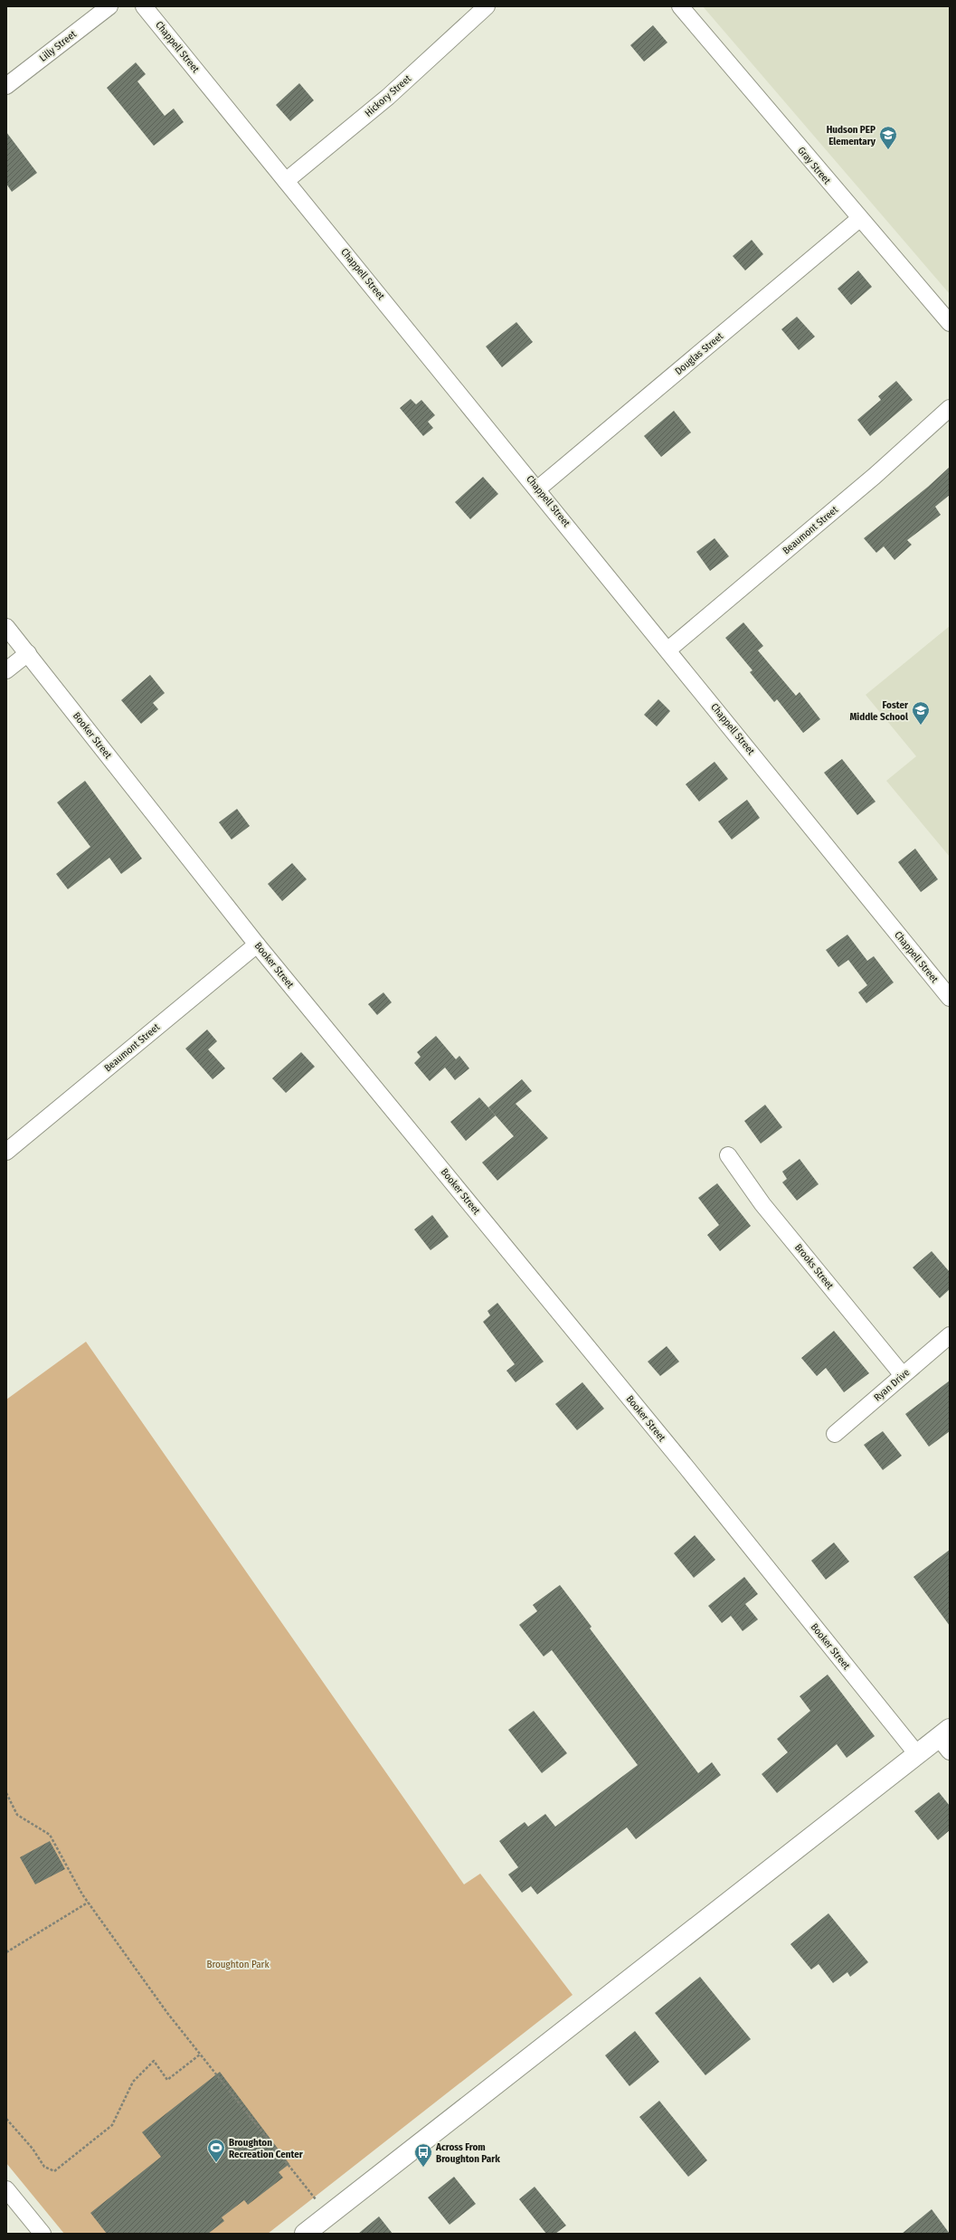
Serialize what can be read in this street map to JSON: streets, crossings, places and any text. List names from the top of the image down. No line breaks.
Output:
{"streets":{"street":["Lilly Street","Chappell Street","Hickory Street","Gray Street","Douglas Street","Beaumont Street","Booker Street","Brooks Street","Ryan Drive"]},"crossings":[["Chappell Street","Hickory Street"],["Chappell Street","Douglas Street"],["Chappell Street","Beaumont Street"],["Gray Street","Douglas Street"],["Beaumont Street","Booker Street"],["Brooks Street","Ryan Drive"]],"parks":["Broughton Park"],"places":{"school or university":["Hudson PEP Elementary","Foster Middle School"],"sports":["Broughton Recreation Center"],"bus stop":["Across From Broughton Park"]}}
